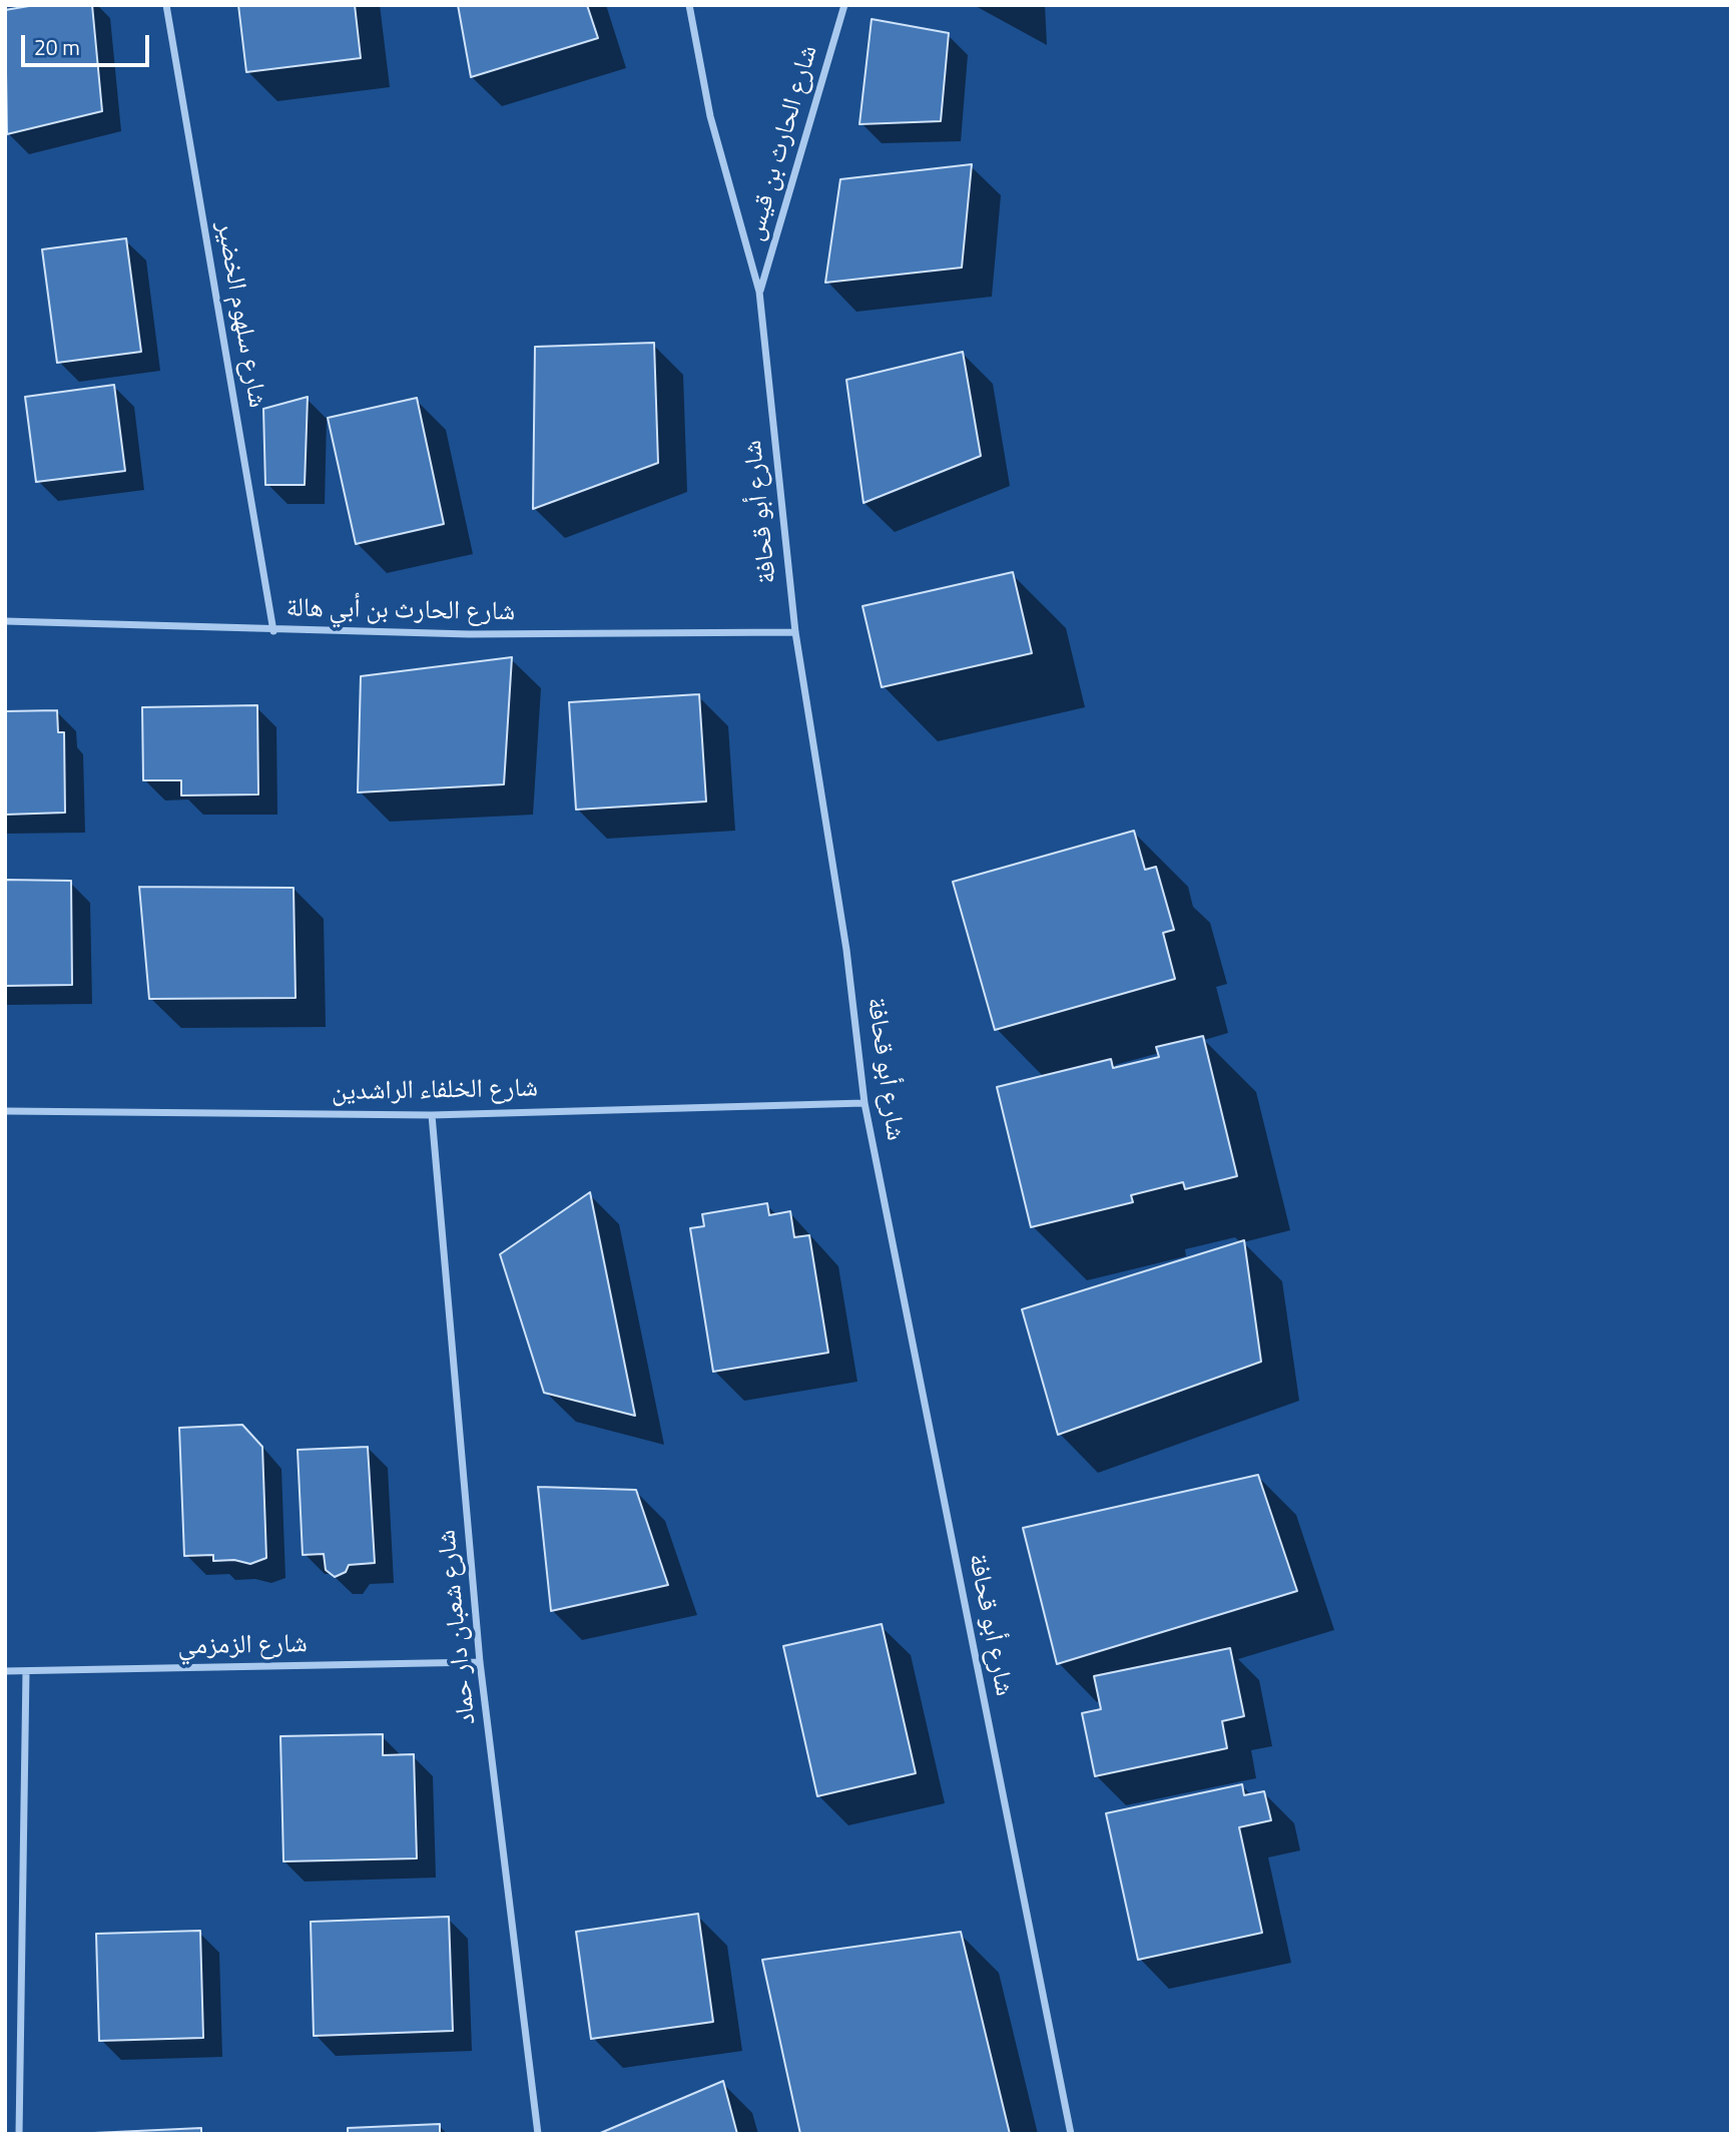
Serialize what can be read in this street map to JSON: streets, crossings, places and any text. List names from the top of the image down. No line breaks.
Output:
{"streets":{"street":["شارع الحارث بن قيس","شارع سلهوم الخضير","شارع أبو قحافة","شارع الحارث بن أبي هالة","شارع الخلفاء الراشدين","شارع شعبان دار حماد","شارع الزمزمي"]},"crossings":[["شارع الحارث بن قيس","شارع أبو قحافة"],["شارع سلهوم الخضير","شارع الحارث بن أبي هالة"],["شارع أبو قحافة","شارع الحارث بن أبي هالة"],["شارع أبو قحافة","شارع الخلفاء الراشدين"],["شارع الخلفاء الراشدين","شارع شعبان دار حماد"],["شارع شعبان دار حماد","شارع الزمزمي"]],"scale_bar":"20 m"}
